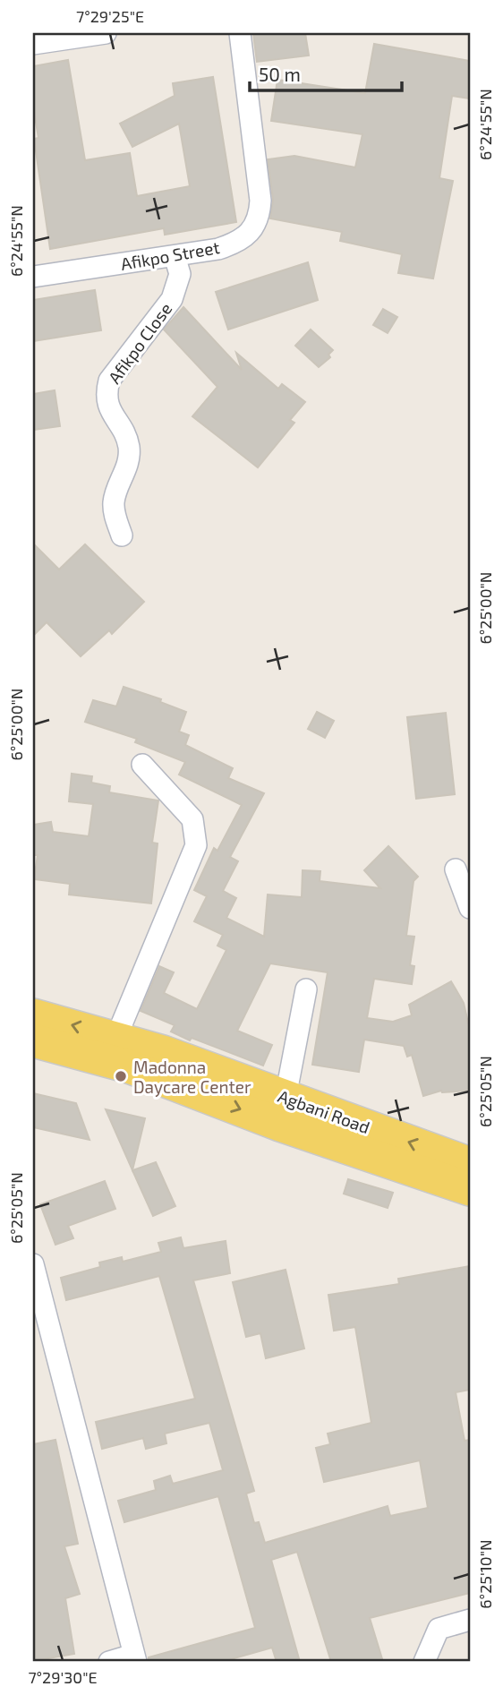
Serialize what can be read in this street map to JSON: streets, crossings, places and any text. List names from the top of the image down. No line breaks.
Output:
{"streets":{"main road":["Agbani Road"],"street":["Afikpo Street","Afikpo Close"]},"crossings":[["Afikpo Street","Afikpo Close"]],"places":["Madonna Daycare Center"],"scale_bar":"50 m","coordinates":["7°29'25\"E","6°24'55\"N","6°25'00\"N","6°25'05\"N","6°25'10\"N","7°29'30\"E"]}
